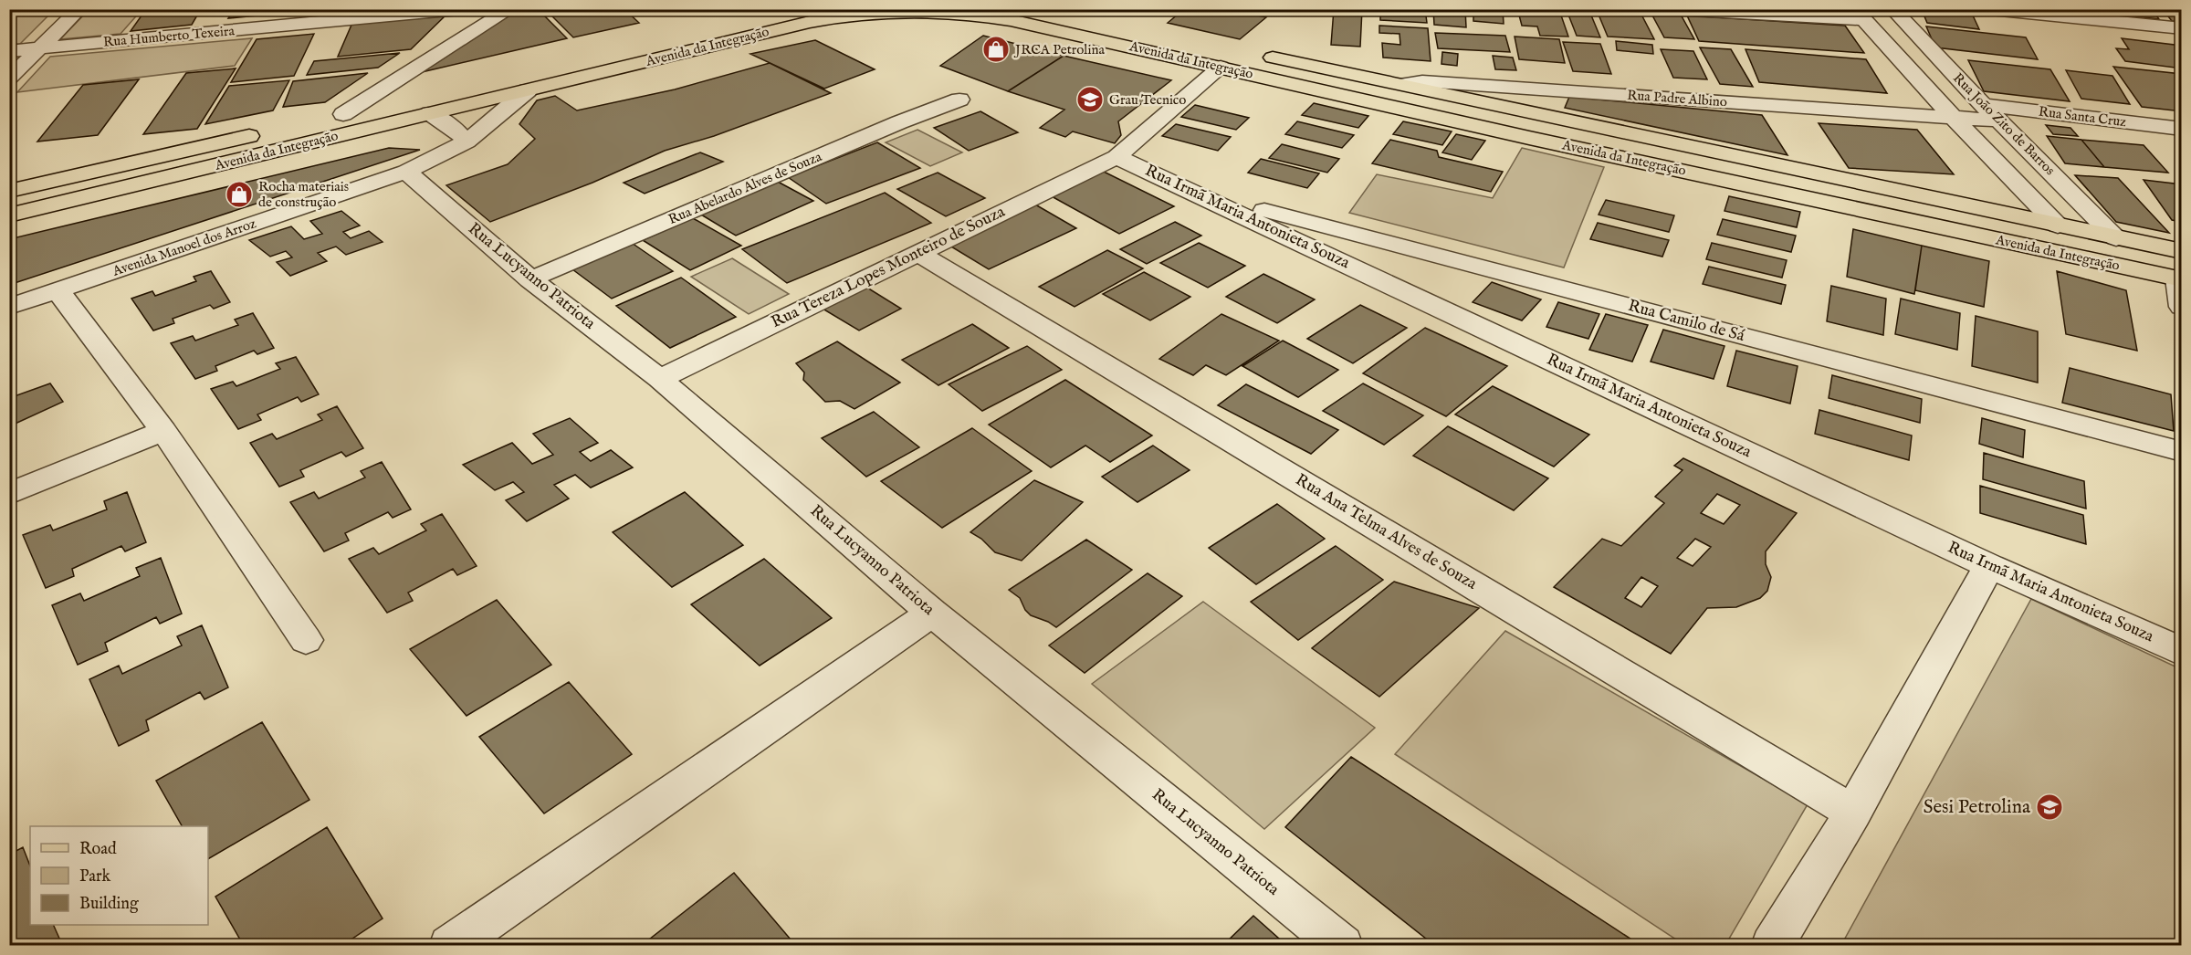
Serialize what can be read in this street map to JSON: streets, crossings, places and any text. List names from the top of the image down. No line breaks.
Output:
{"streets":{"main road":["Avenida da Integração"],"street":["Rua Humberto Texeira","Rua Padre Albino","Rua Santa Cruz","Rua João Zito de Barros","Rua Abelardo Alves de Souza","Rua Irmã Maria Antonieta Souza","Avenida Manoel dos Arroz","Rua Tereza Lopes Monteiro de Souza","Rua Lucyanno Patriota","Rua Camilo de Sá","Rua Ana Telma Alves de Souza"]},"crossings":[["Avenida da Integração","Rua Padre Albino"],["Avenida da Integração","Rua João Zito de Barros"],["Avenida da Integração","Avenida Manoel dos Arroz"],["Avenida da Integração","Rua Tereza Lopes Monteiro de Souza"],["Rua Padre Albino","Rua João Zito de Barros"],["Rua Santa Cruz","Rua João Zito de Barros"],["Rua Abelardo Alves de Souza","Rua Lucyanno Patriota"],["Rua Irmã Maria Antonieta Souza","Rua Tereza Lopes Monteiro de Souza"],["Rua Irmã Maria Antonieta Souza","Rua Camilo de Sá"],["Avenida Manoel dos Arroz","Rua Lucyanno Patriota"],["Rua Tereza Lopes Monteiro de Souza","Rua Lucyanno Patriota"],["Rua Tereza Lopes Monteiro de Souza","Rua Ana Telma Alves de Souza"]],"places":{"shop":["JRCA Petrolina","Rocha materiais de construção"],"school or university":["Grau Tecnico","Sesi Petrolina"]},"legend":["Road","Park","Building"]}
